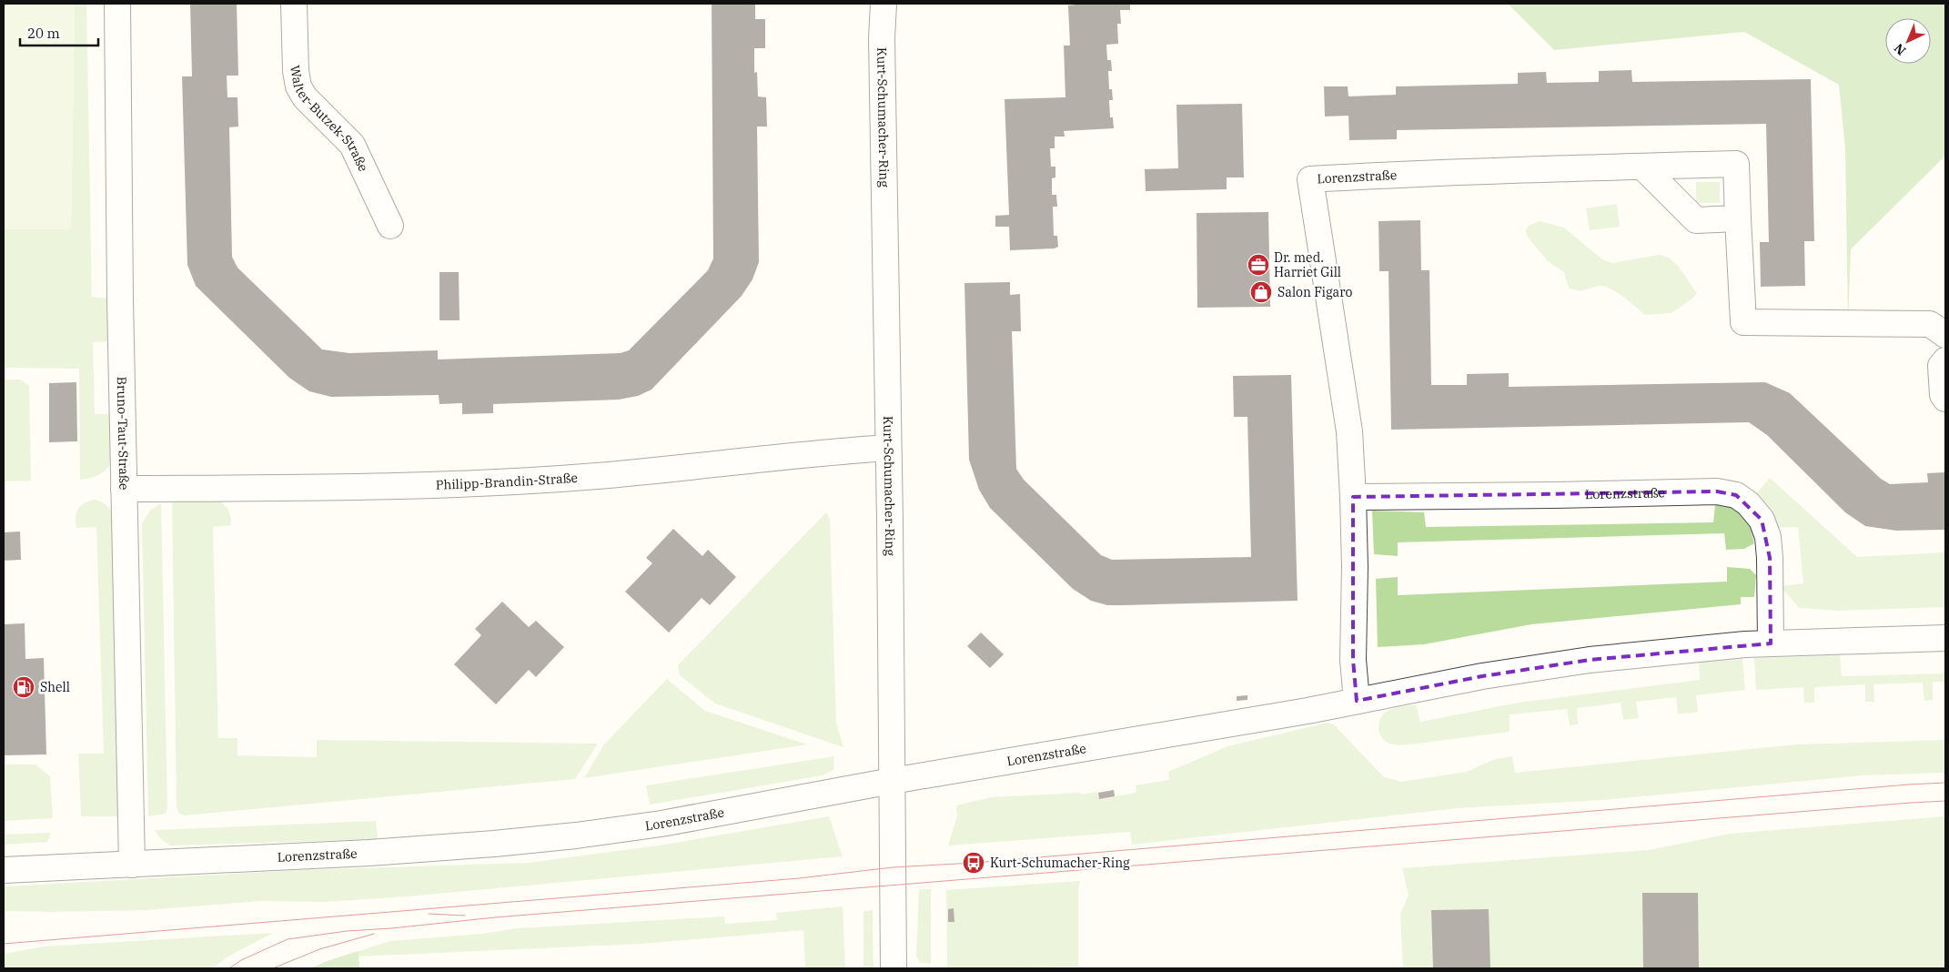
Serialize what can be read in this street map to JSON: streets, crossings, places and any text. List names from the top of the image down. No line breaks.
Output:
{"streets":{"street":["Walter-Butzek-Straße","Kurt-Schumacher-Ring","Lorenzstraße","Bruno-Taut-Straße","Philipp-Brandin-Straße"]},"crossings":[["Kurt-Schumacher-Ring","Lorenzstraße"],["Kurt-Schumacher-Ring","Philipp-Brandin-Straße"],["Lorenzstraße","Bruno-Taut-Straße"],["Bruno-Taut-Straße","Philipp-Brandin-Straße"]],"places":{"office":["Dr. med. Harriet Gill"],"shop":["Salon Figaro"],"fuel station":["Shell"],"bus stop":["Kurt-Schumacher-Ring"]},"scale_bar":"20 m","north":"bottom left"}
